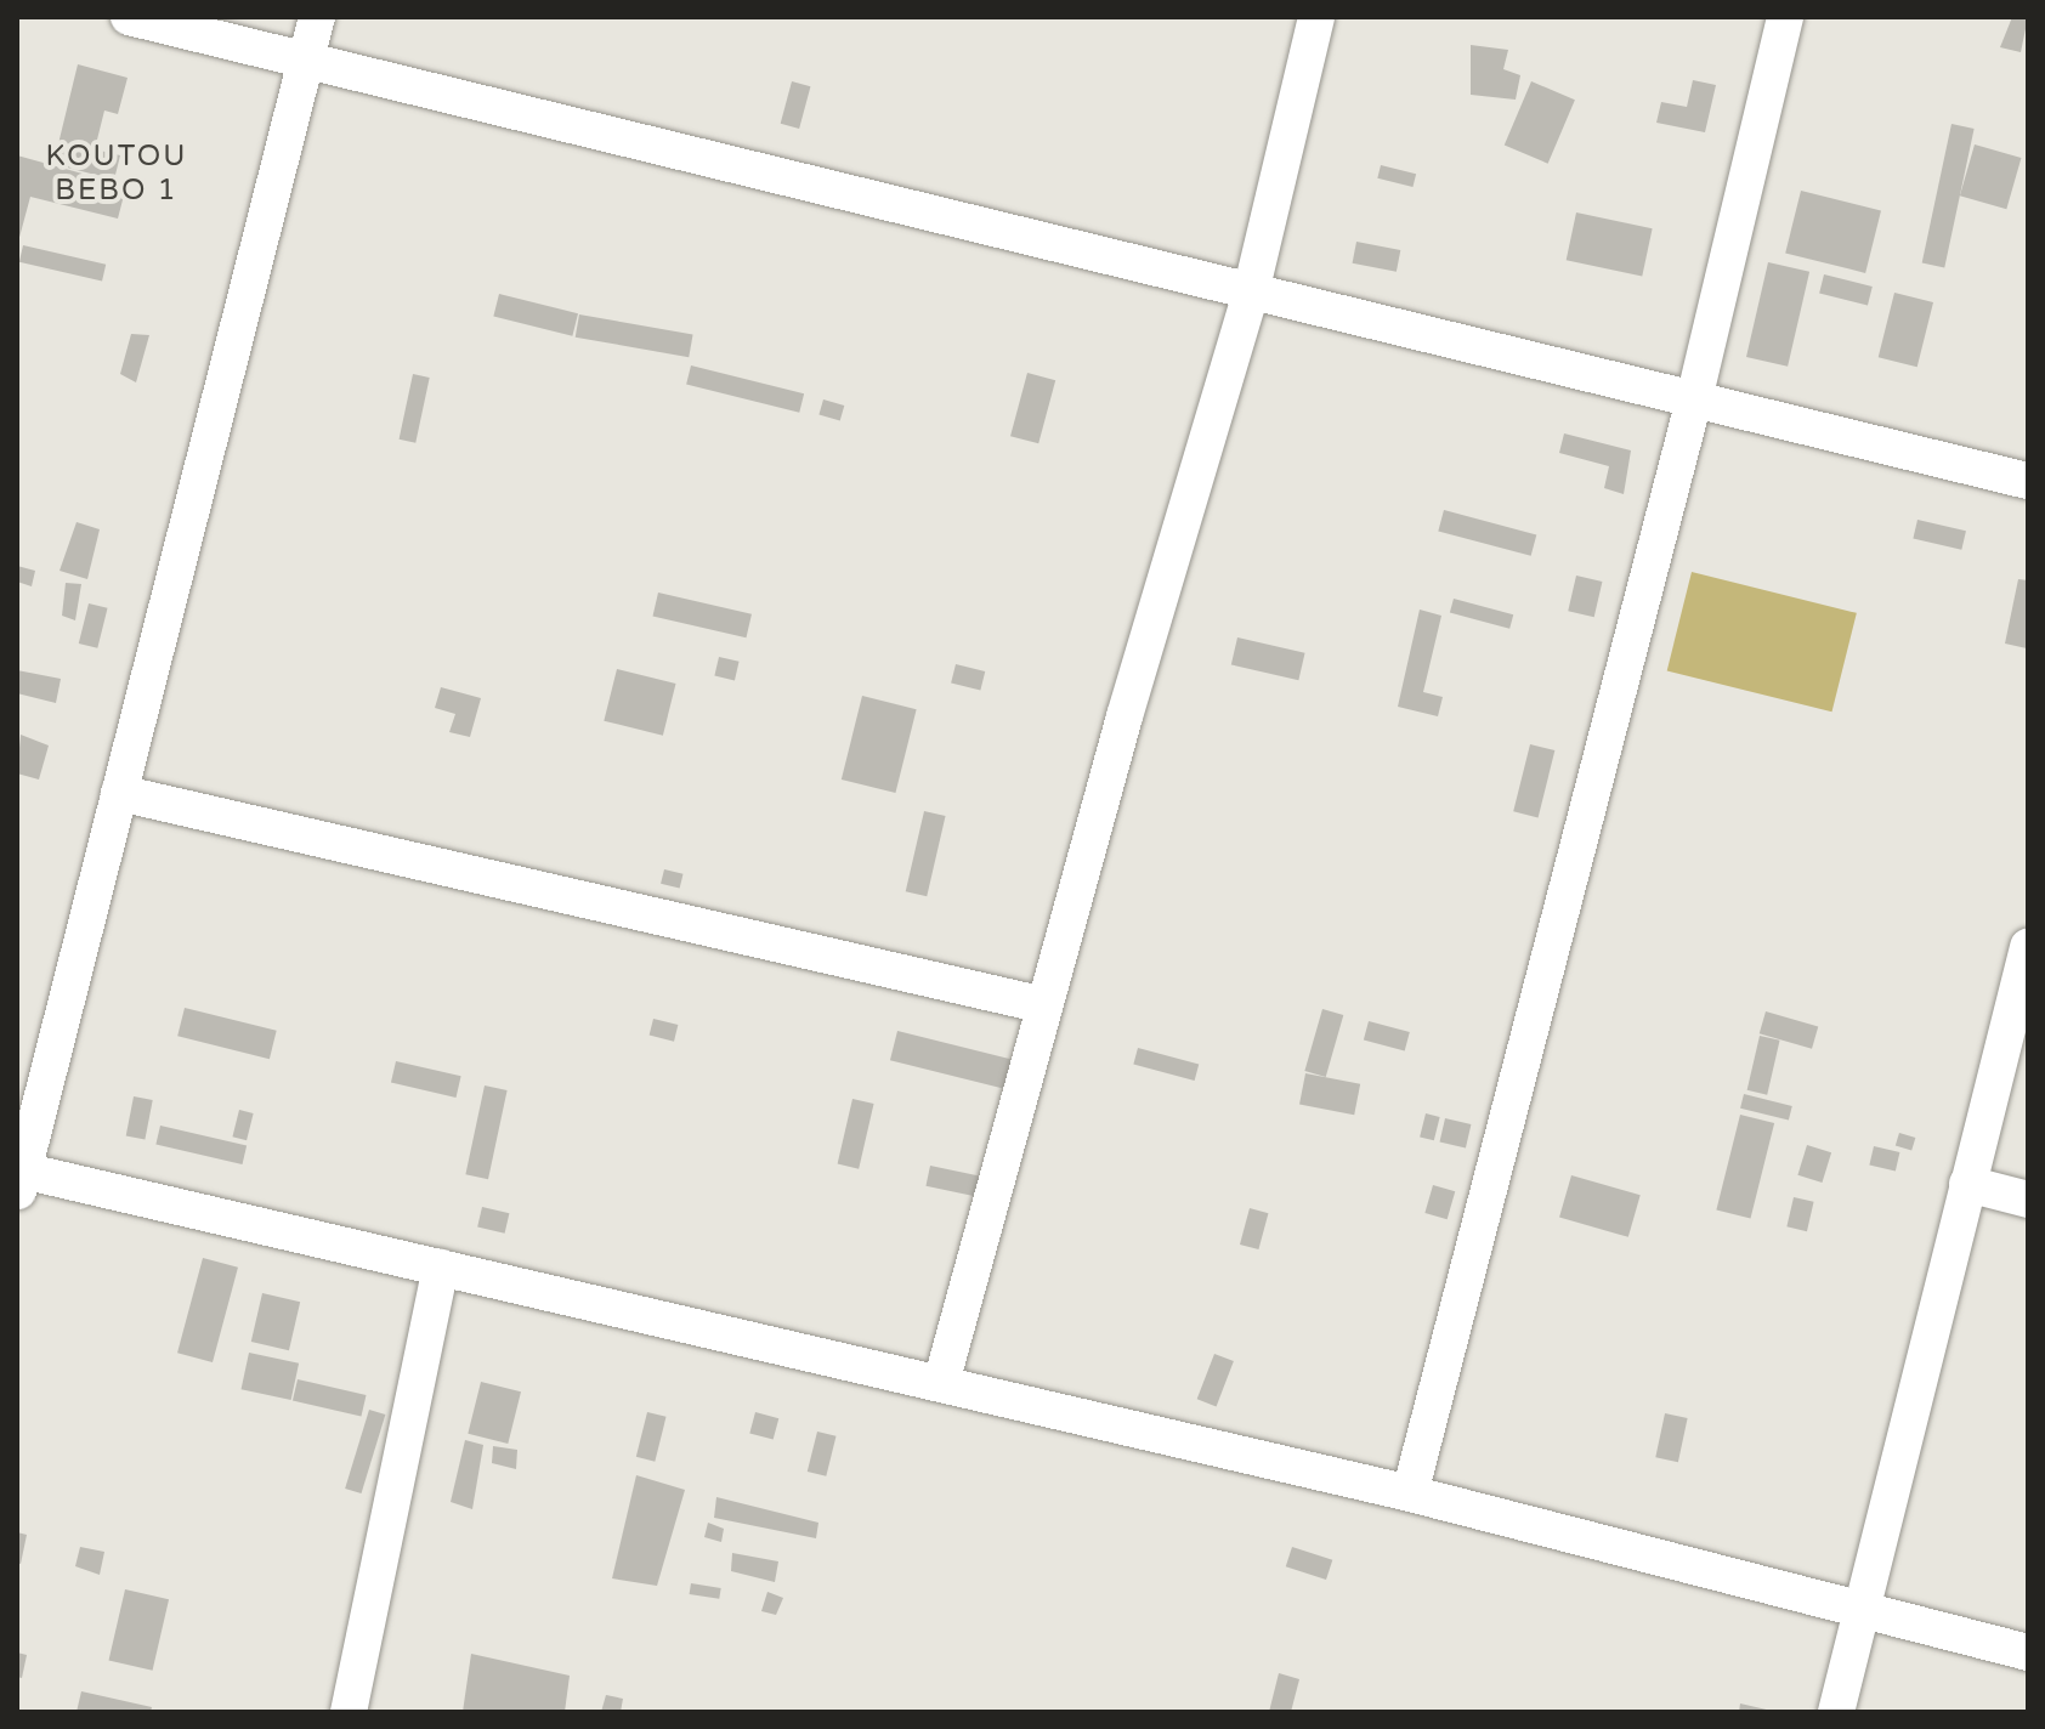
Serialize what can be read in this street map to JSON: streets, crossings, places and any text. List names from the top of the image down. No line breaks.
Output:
{"districts":["KOUTOU BEBO 1"]}
